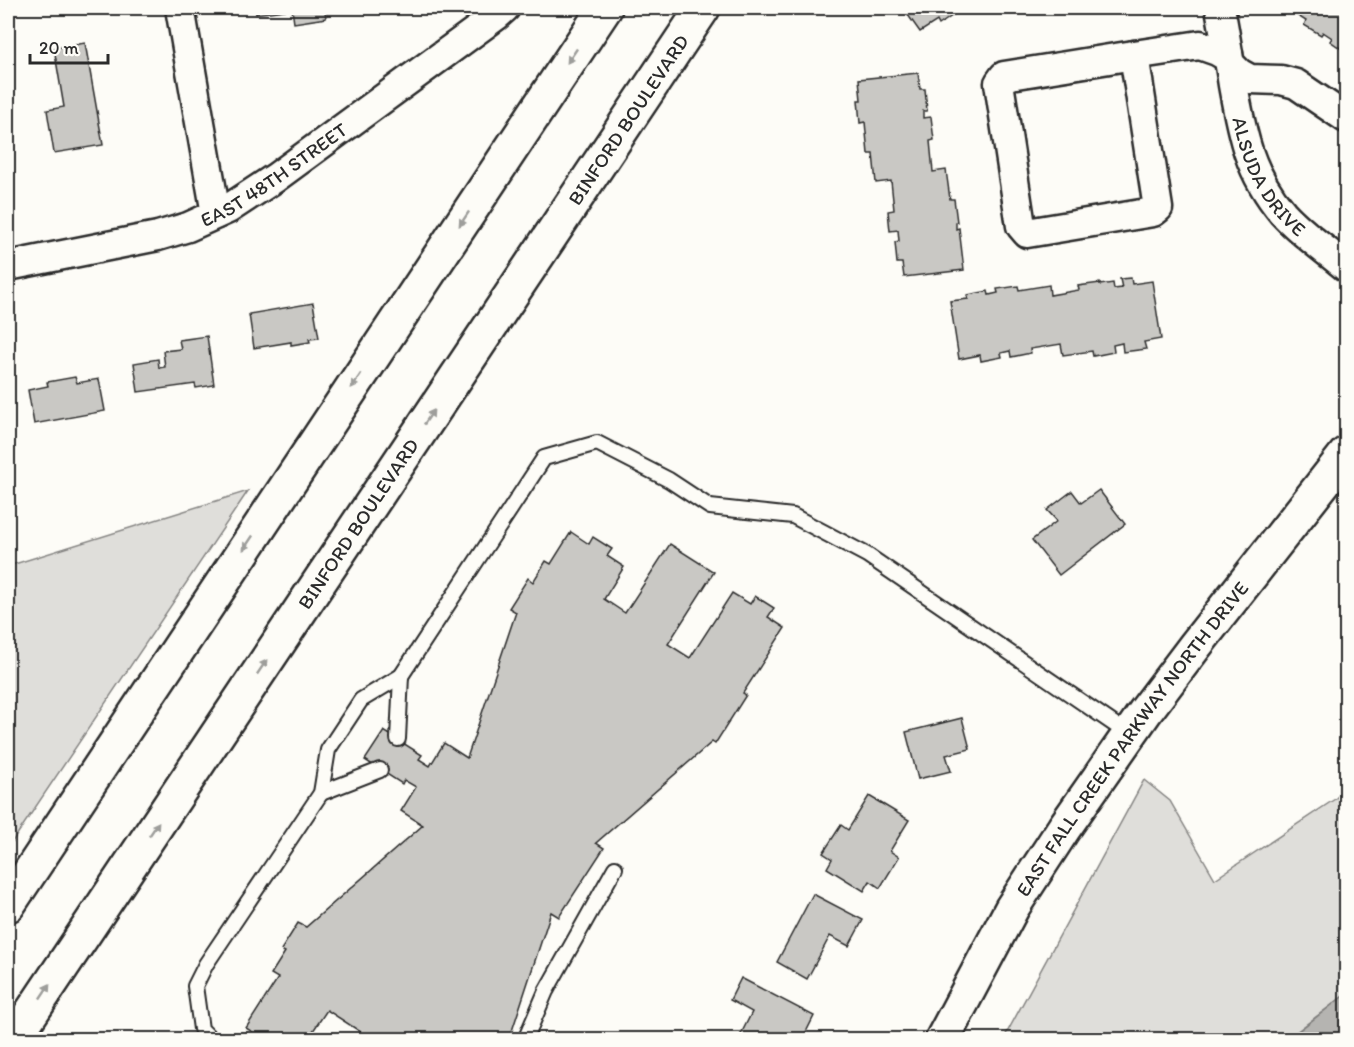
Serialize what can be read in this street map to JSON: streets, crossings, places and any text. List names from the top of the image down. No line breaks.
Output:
{"streets":{"main road":["BINFORD BOULEVARD","EAST FALL CREEK PARKWAY NORTH DRIVE"],"street":["EAST 48TH STREET","ALSUDA DRIVE"]},"scale_bar":"20 m"}
